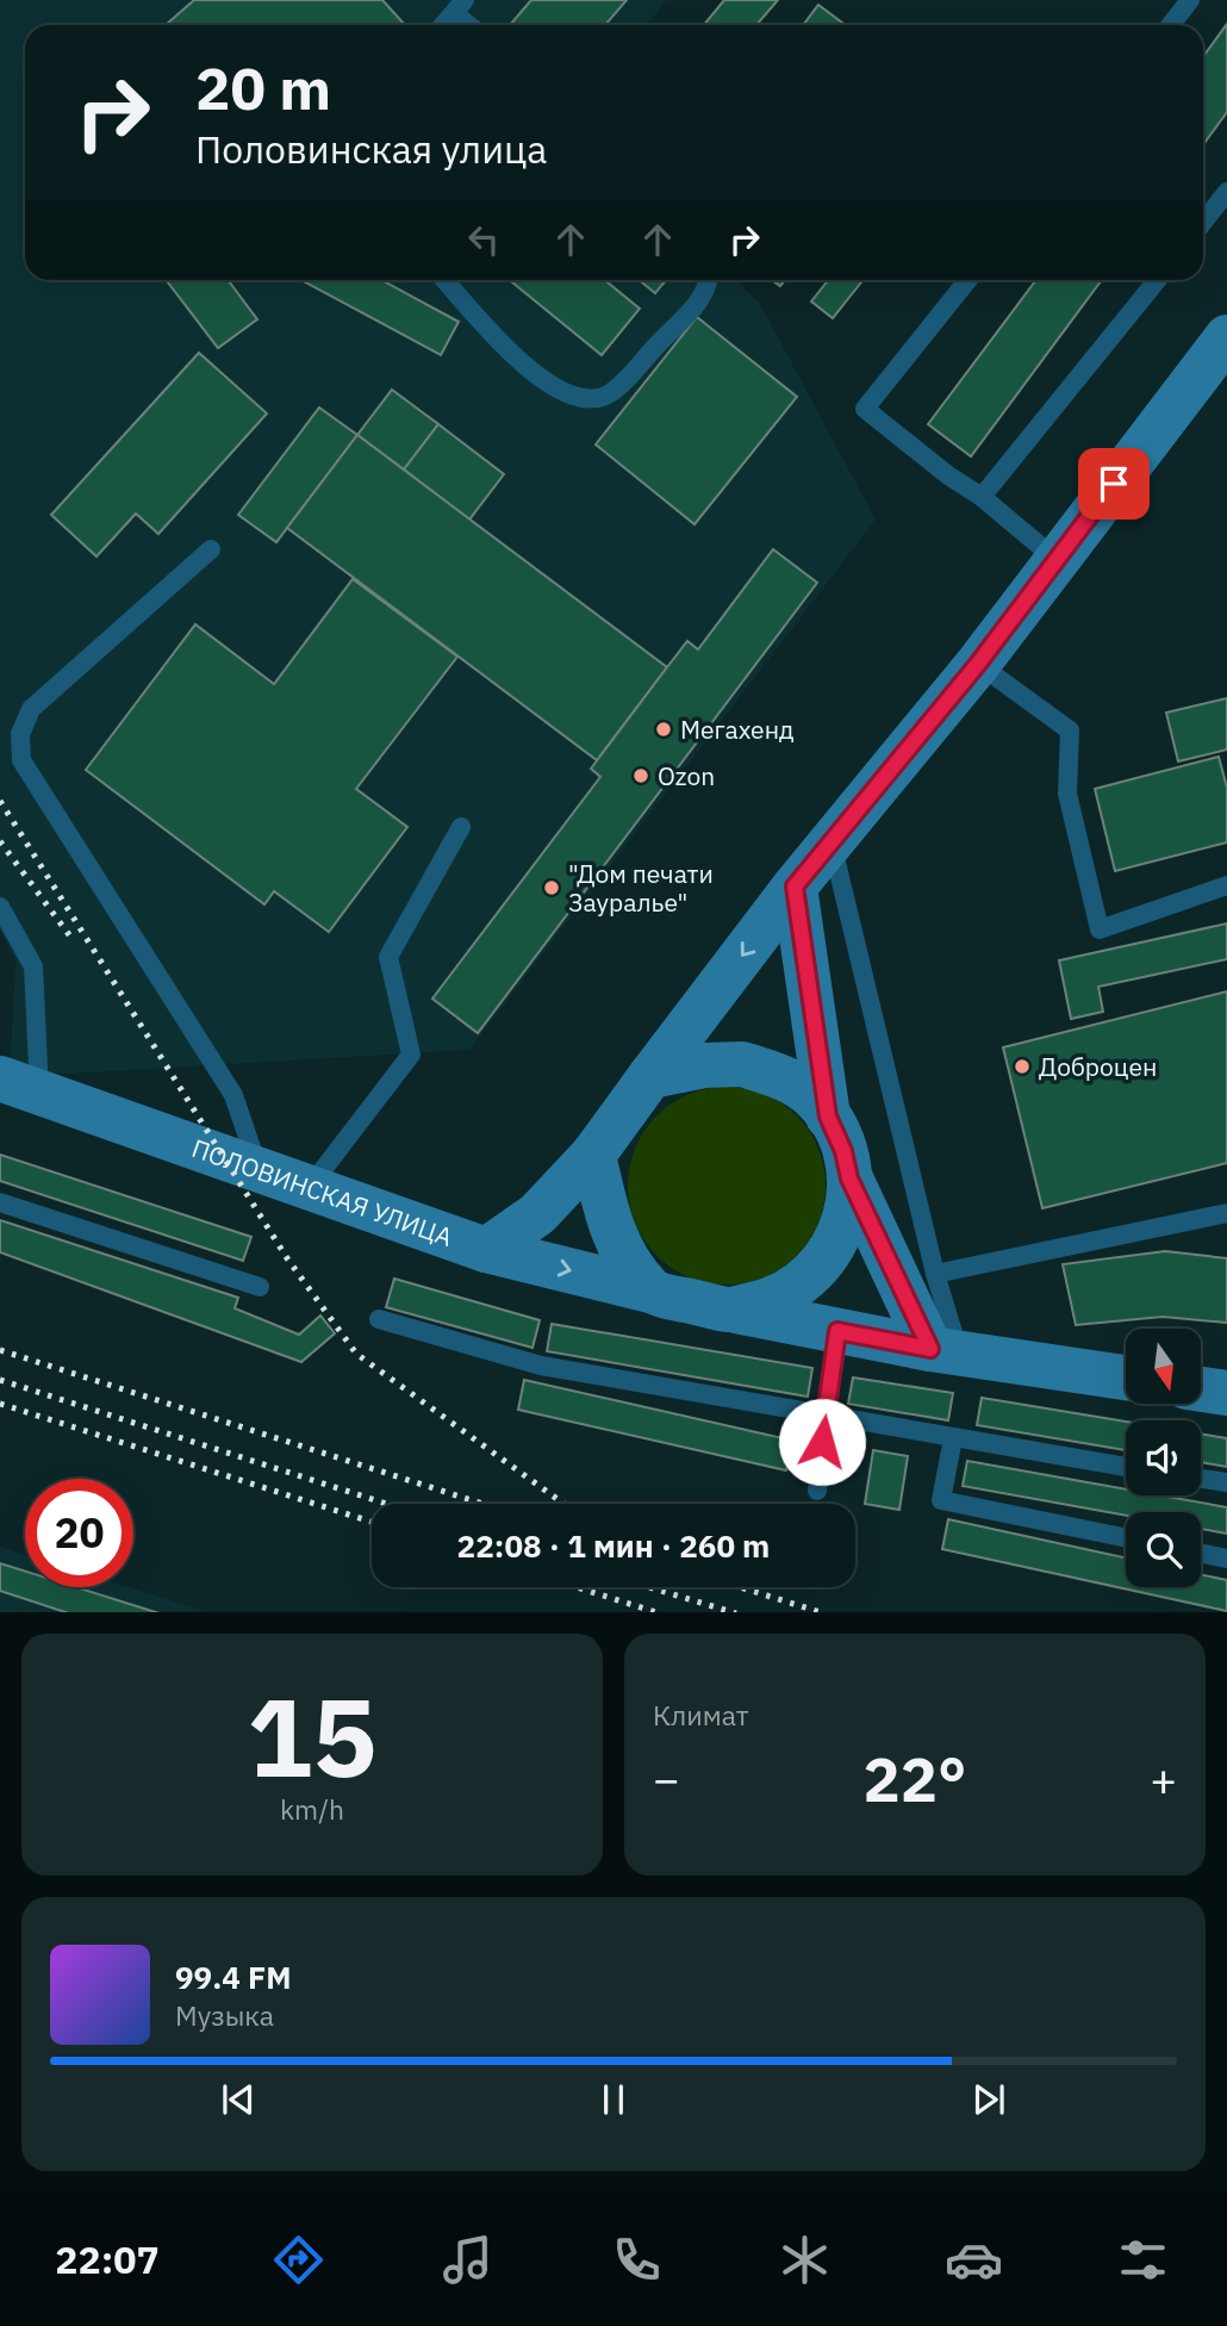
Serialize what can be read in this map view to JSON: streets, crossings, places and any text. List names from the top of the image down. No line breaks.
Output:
{"streets":{"main road":["ПОЛОВИНСКАЯ УЛИЦА"]},"places":["Мегахенд","Ozon","\"Дом печати Зауралье\"","Доброцен"],"north":"bottom","page":{"turn":["20 m","Половинская улица"],"limit":"20","trip":"22:08 · 1 мин · 260 m","tile":[["15","km/h"],"Климат"],"heat":["−","22°","+"],"song":["99.4 FM","Музыка"],"tabs":"22:07"}}
